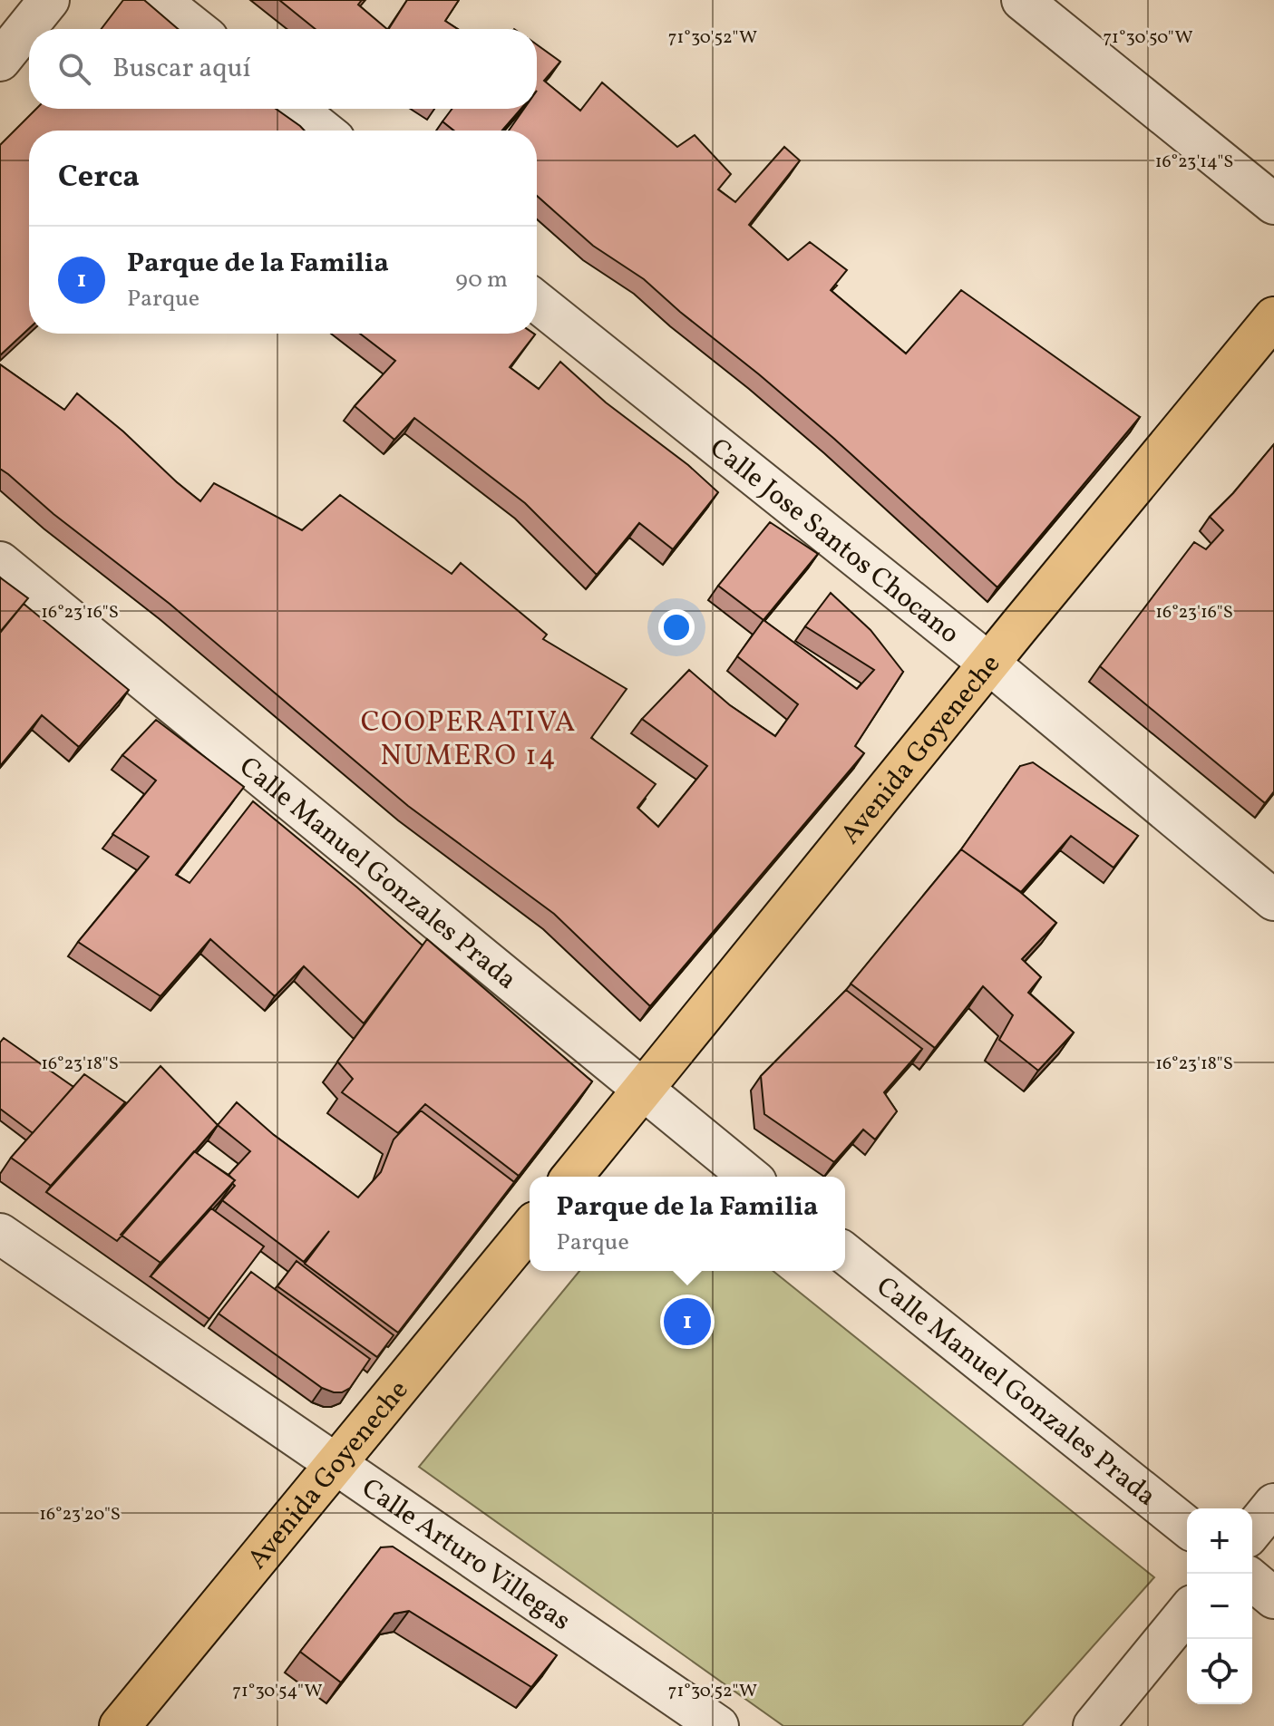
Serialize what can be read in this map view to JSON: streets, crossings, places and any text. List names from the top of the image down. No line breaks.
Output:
{"streets":{"main road":["Avenida Goyeneche"],"street":["Calle Jose Santos Chocano","Calle Manuel Gonzales Prada","Calle Arturo Villegas"]},"crossings":[["Calle Jose Santos Chocano","Avenida Goyeneche"],["Avenida Goyeneche","Calle Manuel Gonzales Prada"],["Avenida Goyeneche","Calle Arturo Villegas"]],"districts":["COOPERATIVA NUMERO 14"],"page":{"search":"Buscar aquí","heading":"Cerca","list":[{"mark":"1","name":"Parque de la Familia","note":"Parque","value":"90 m"}],"popup":["Parque de la Familia","Parque"],"pins":"1","map_buttons":["+","−"]},"coordinates":["71°30'52\"W","71°30'50\"W","16°23'14\"S","16°23'16\"S","16°23'18\"S","16°23'20\"S","71°30'54\"W"]}
